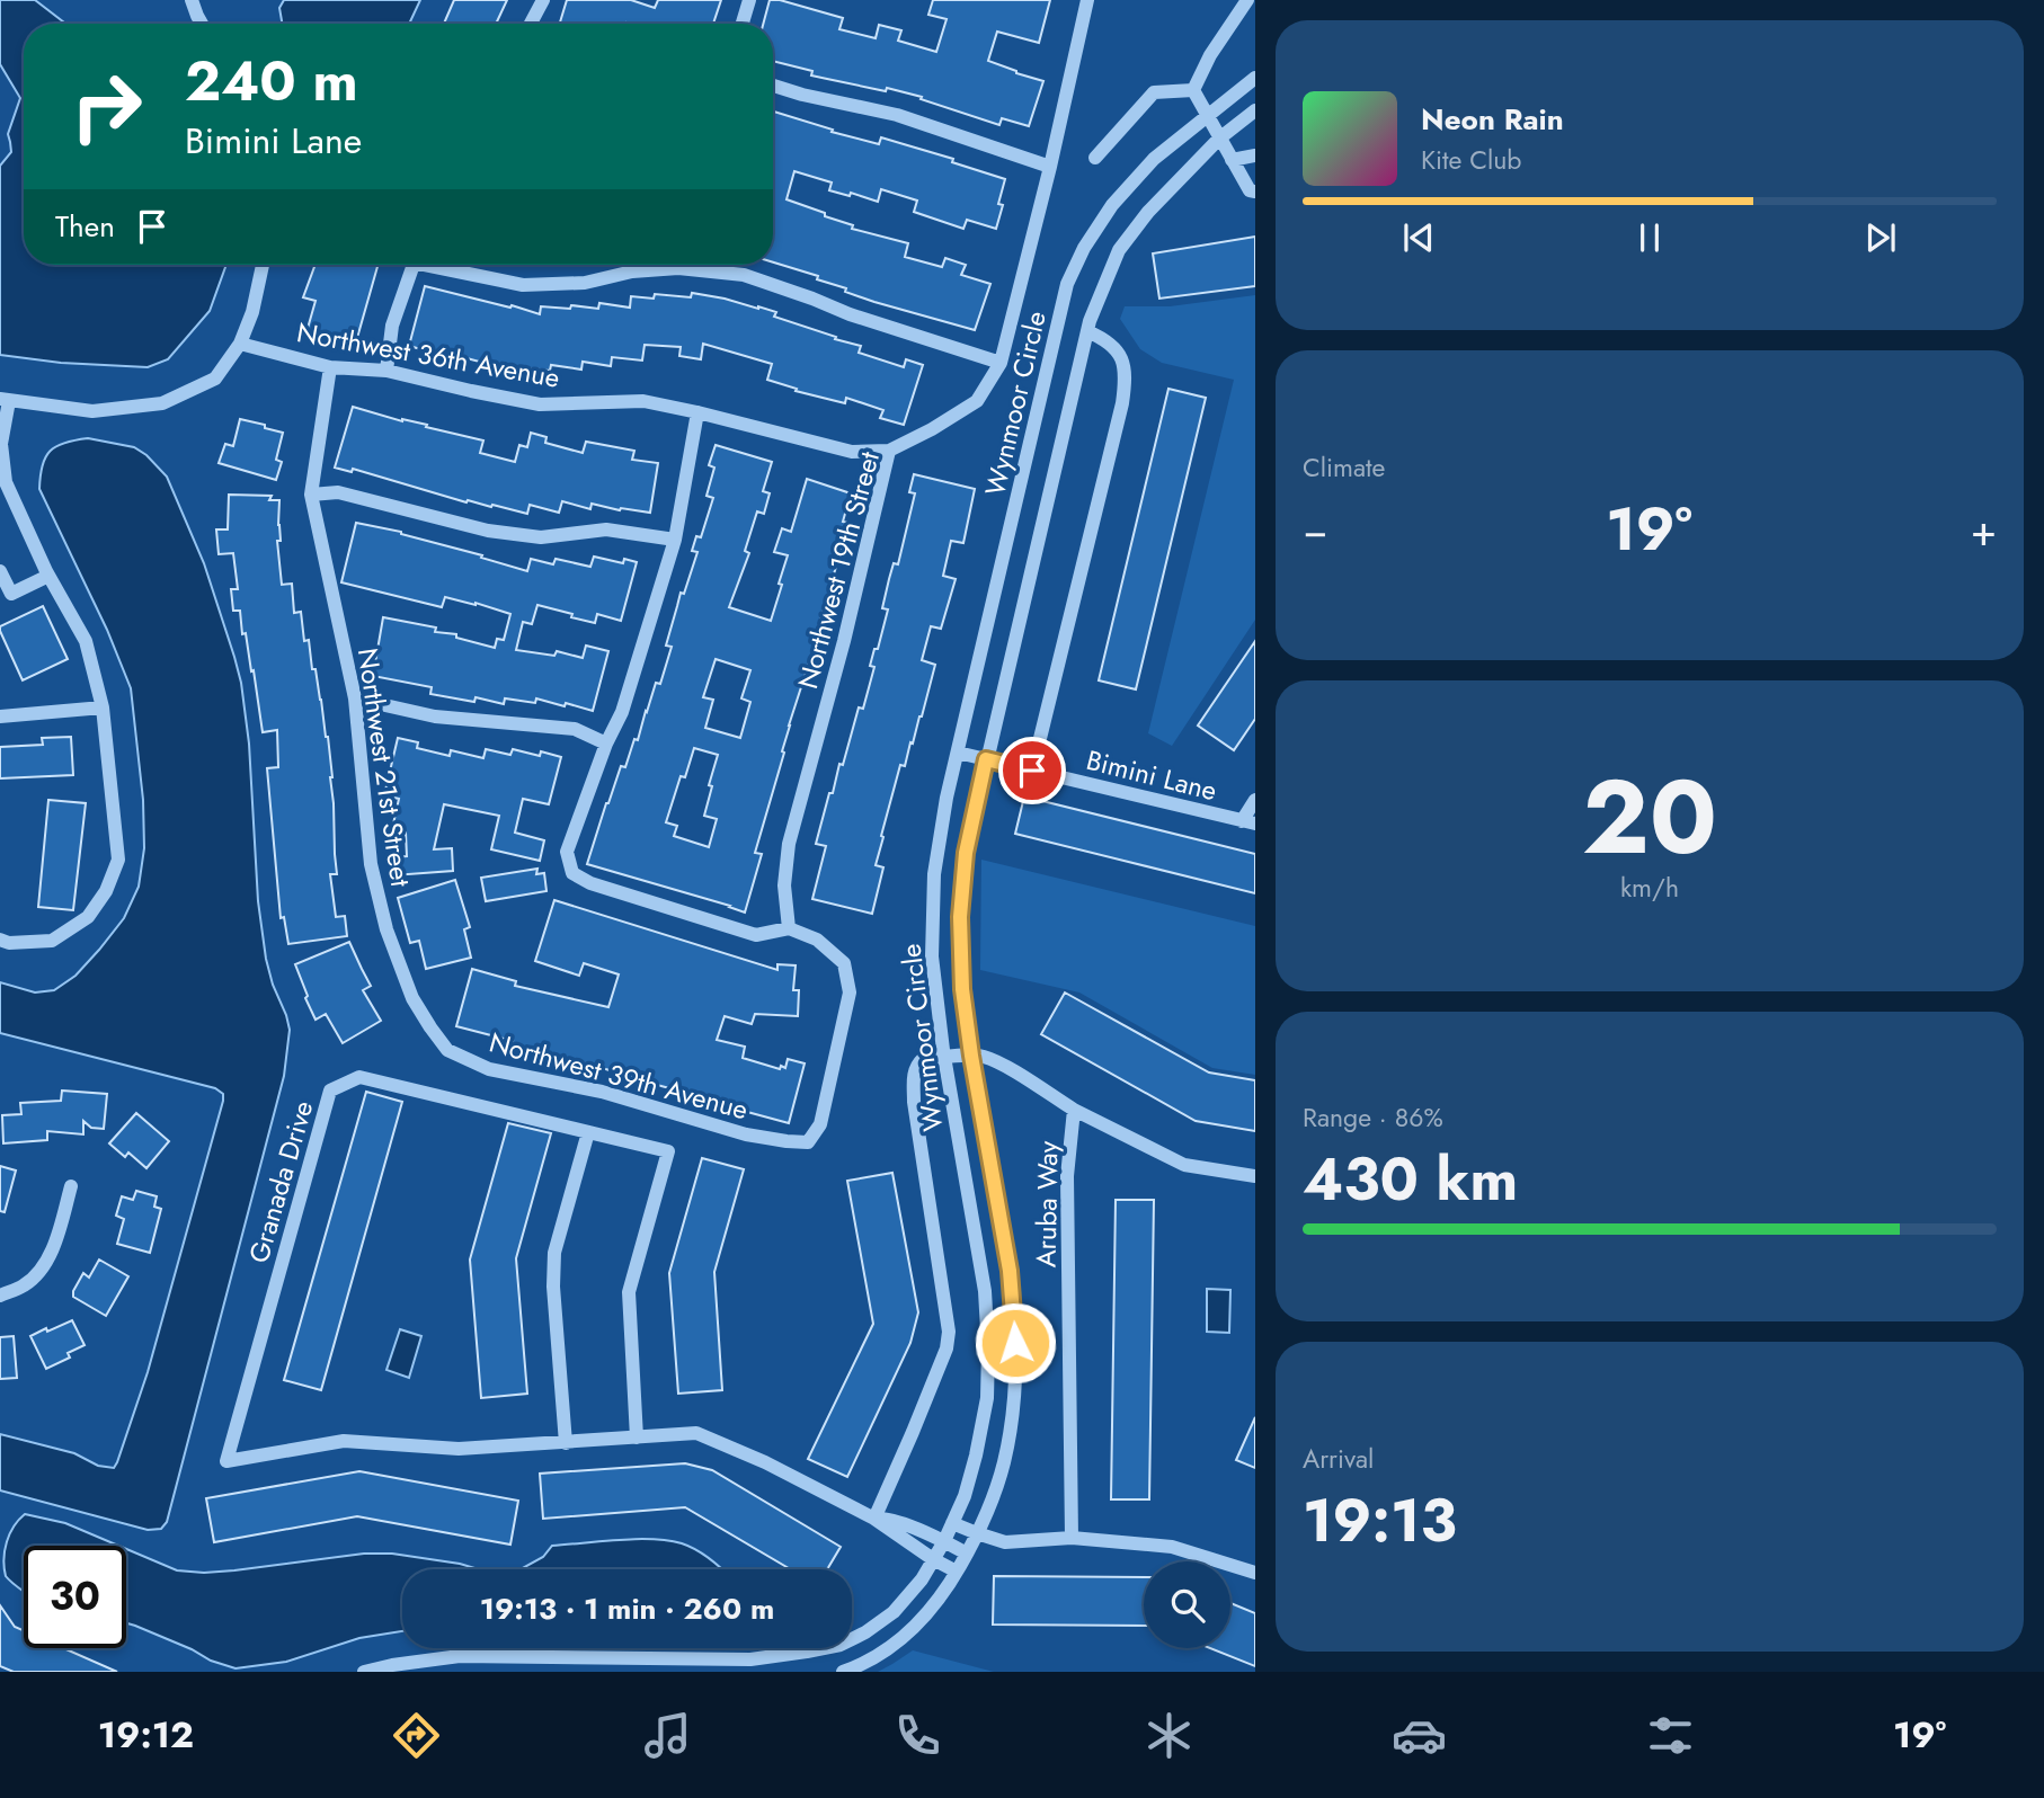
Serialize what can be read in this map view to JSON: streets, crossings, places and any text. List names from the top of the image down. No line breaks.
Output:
{"streets":{"street":["Northwest 36th Avenue","Wynmoor Circle","Northwest 19th Street","Northwest 21st Street","Bimini Lane","Northwest 39th Avenue","Granada Drive","Aruba Way"]},"crossings":[["Northwest 36th Avenue","Northwest 19th Street"],["Northwest 36th Avenue","Northwest 21st Street"],["Wynmoor Circle","Bimini Lane"],["Wynmoor Circle","Granada Drive"],["Wynmoor Circle","Aruba Way"],["Northwest 19th Street","Northwest 39th Avenue"],["Northwest 21st Street","Northwest 39th Avenue"]],"page":{"turn":["240 m","Bimini Lane"],"song":["Neon Rain","Kite Club"],"then":"Then","tile":["Climate",["20","km/h"],["Range · 86%","430 km"],["Arrival","19:13"]],"heat":["−","19°","+"],"limit":"30","trip":"19:13 · 1 min · 260 m","tabs":["19:12","19°"]}}
